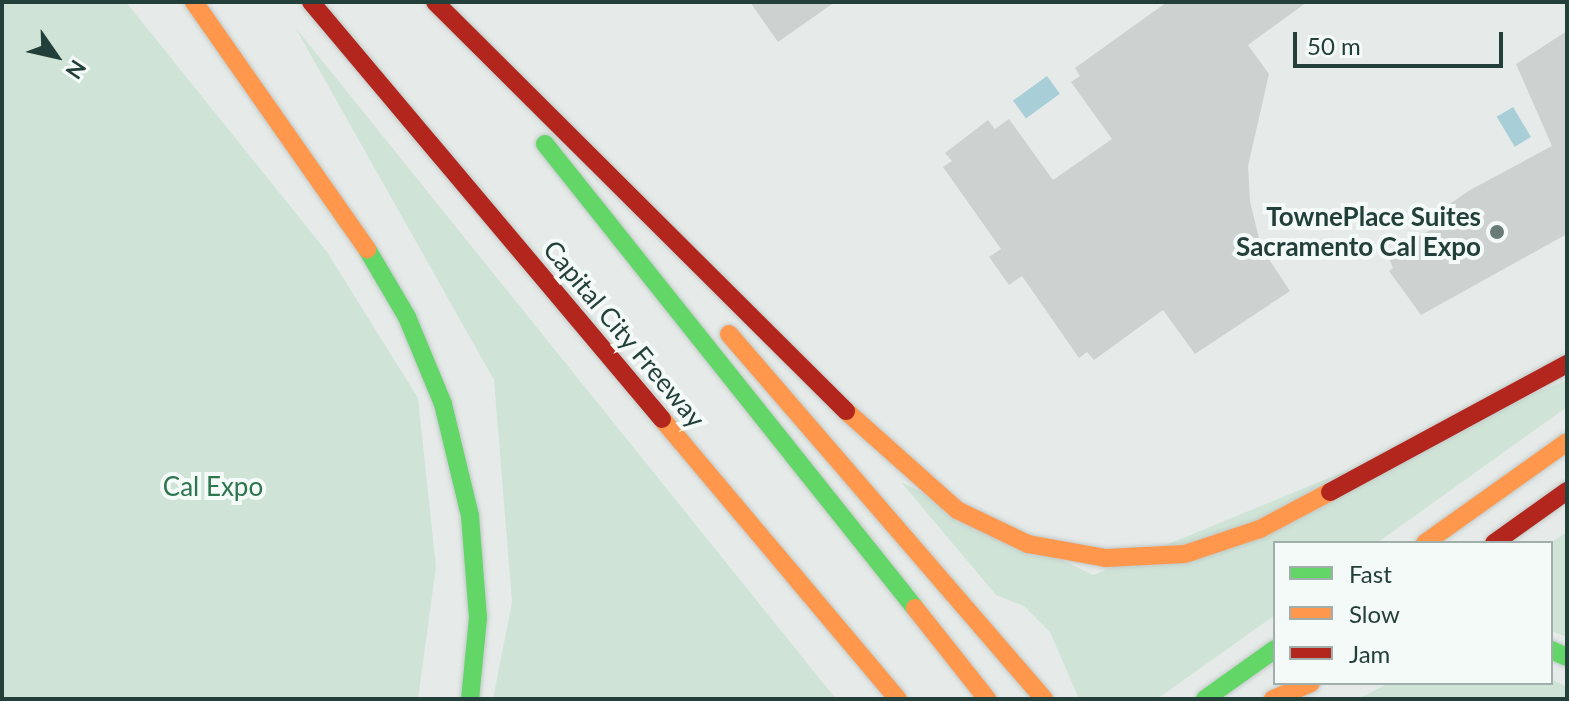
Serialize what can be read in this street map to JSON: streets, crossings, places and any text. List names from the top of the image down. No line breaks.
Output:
{"streets":{"main road":["Capital City Freeway"]},"parks":["Cal Expo"],"places":["TownePlace Suites Sacramento Cal Expo"],"legend":["Fast","Slow","Jam"],"scale_bar":"50 m","north":"bottom right"}
